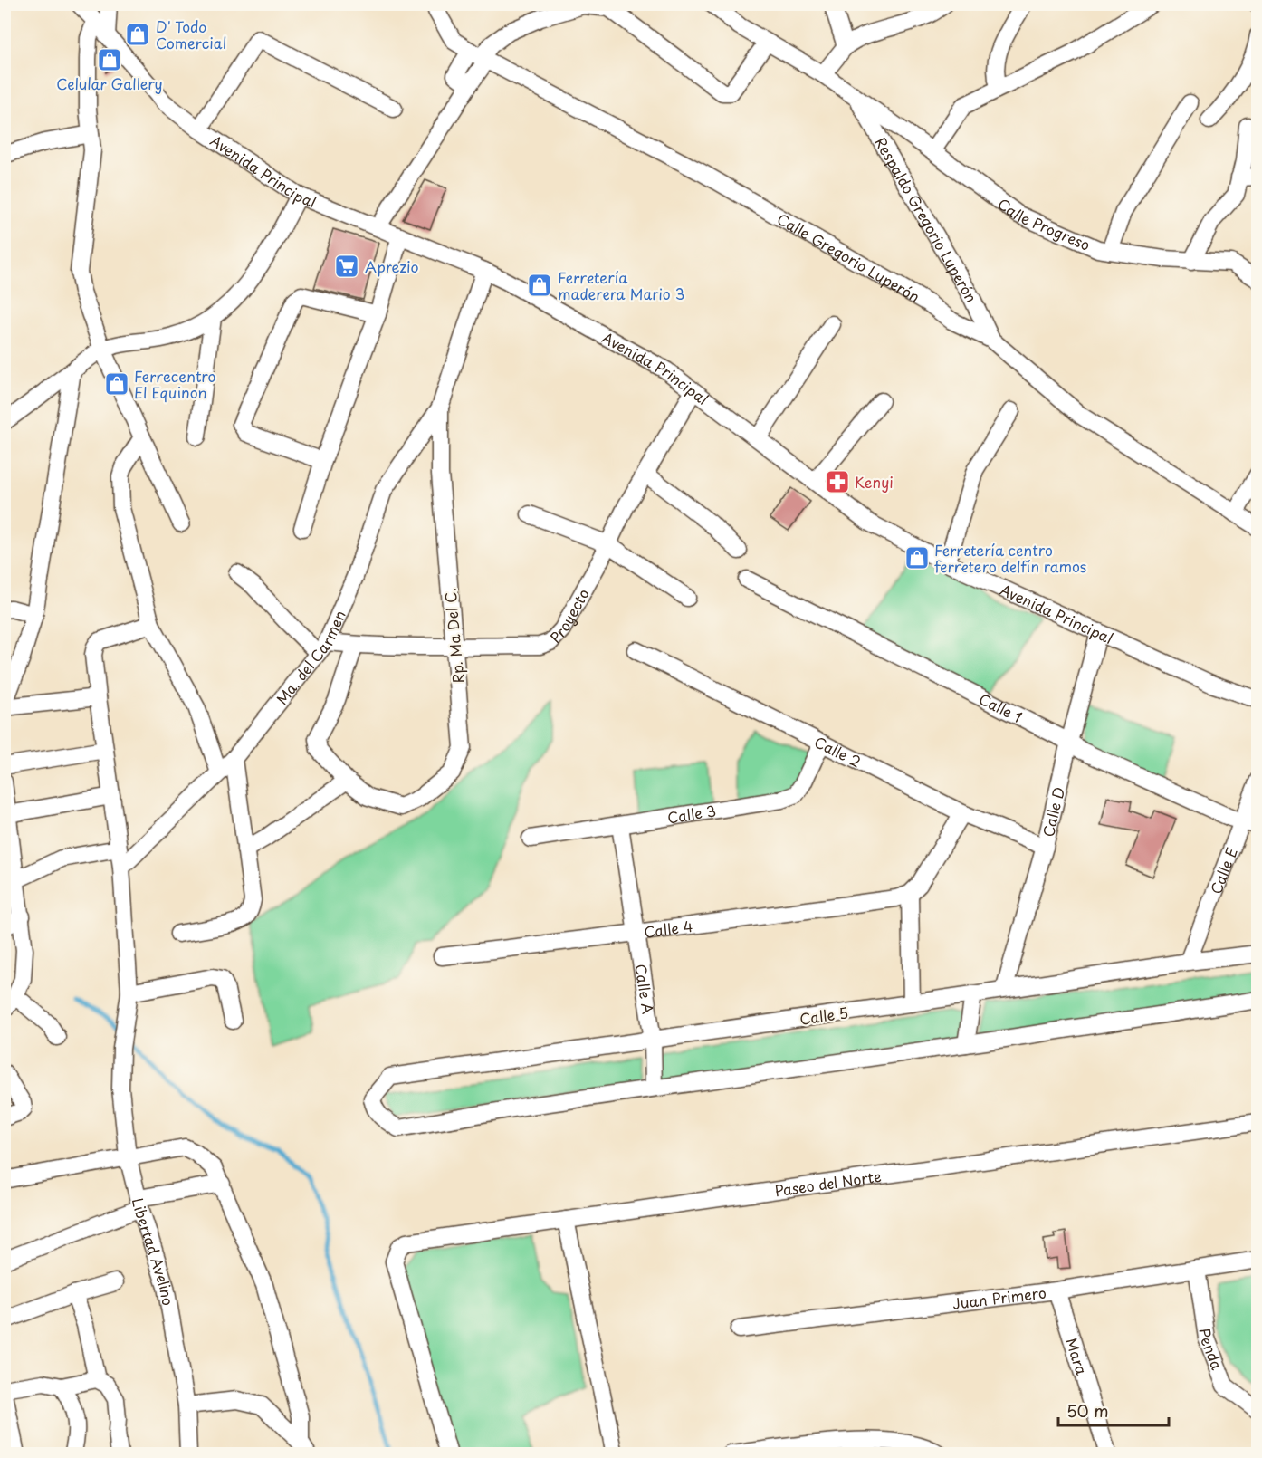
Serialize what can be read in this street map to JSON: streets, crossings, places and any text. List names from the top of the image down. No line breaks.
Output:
{"streets":{"street":["Avenida Principal","Respaldo Gregorio Luperón","Calle Progreso","Calle Gregorio Luperón","Proyecto","Rp. Ma Del C.","Ma. del Carmen","Calle 1","Calle 2","Calle D","Calle 3","Calle E","Calle 4","Calle A","Calle 5","Paseo del Norte","Libertad Avelino","Juan Primero","Penda","Mara"]},"crossings":[["Avenida Principal","Proyecto"],["Avenida Principal","Calle D"],["Respaldo Gregorio Luperón","Calle Progreso"],["Respaldo Gregorio Luperón","Calle Gregorio Luperón"],["Proyecto","Rp. Ma Del C."],["Proyecto","Ma. del Carmen"],["Rp. Ma Del C.","Ma. del Carmen"],["Ma. del Carmen","Libertad Avelino"],["Calle 1","Calle D"],["Calle 1","Calle E"],["Calle 2","Calle D"],["Calle 2","Calle 3"],["Calle D","Calle 5"],["Calle 3","Calle A"],["Calle E","Calle 5"],["Calle 4","Calle A"],["Calle A","Calle 5"],["Juan Primero","Penda"],["Juan Primero","Mara"]],"places":{"shop":["D' Todo Comercial","Celular Gallery","Ferretería maderera Mario 3","Ferrecentro El Equinon","Ferretería centro ferretero delfín ramos"],"supermarket":["Aprezio"],"pharmacy":["Kenyi"]},"scale_bar":"50 m"}
